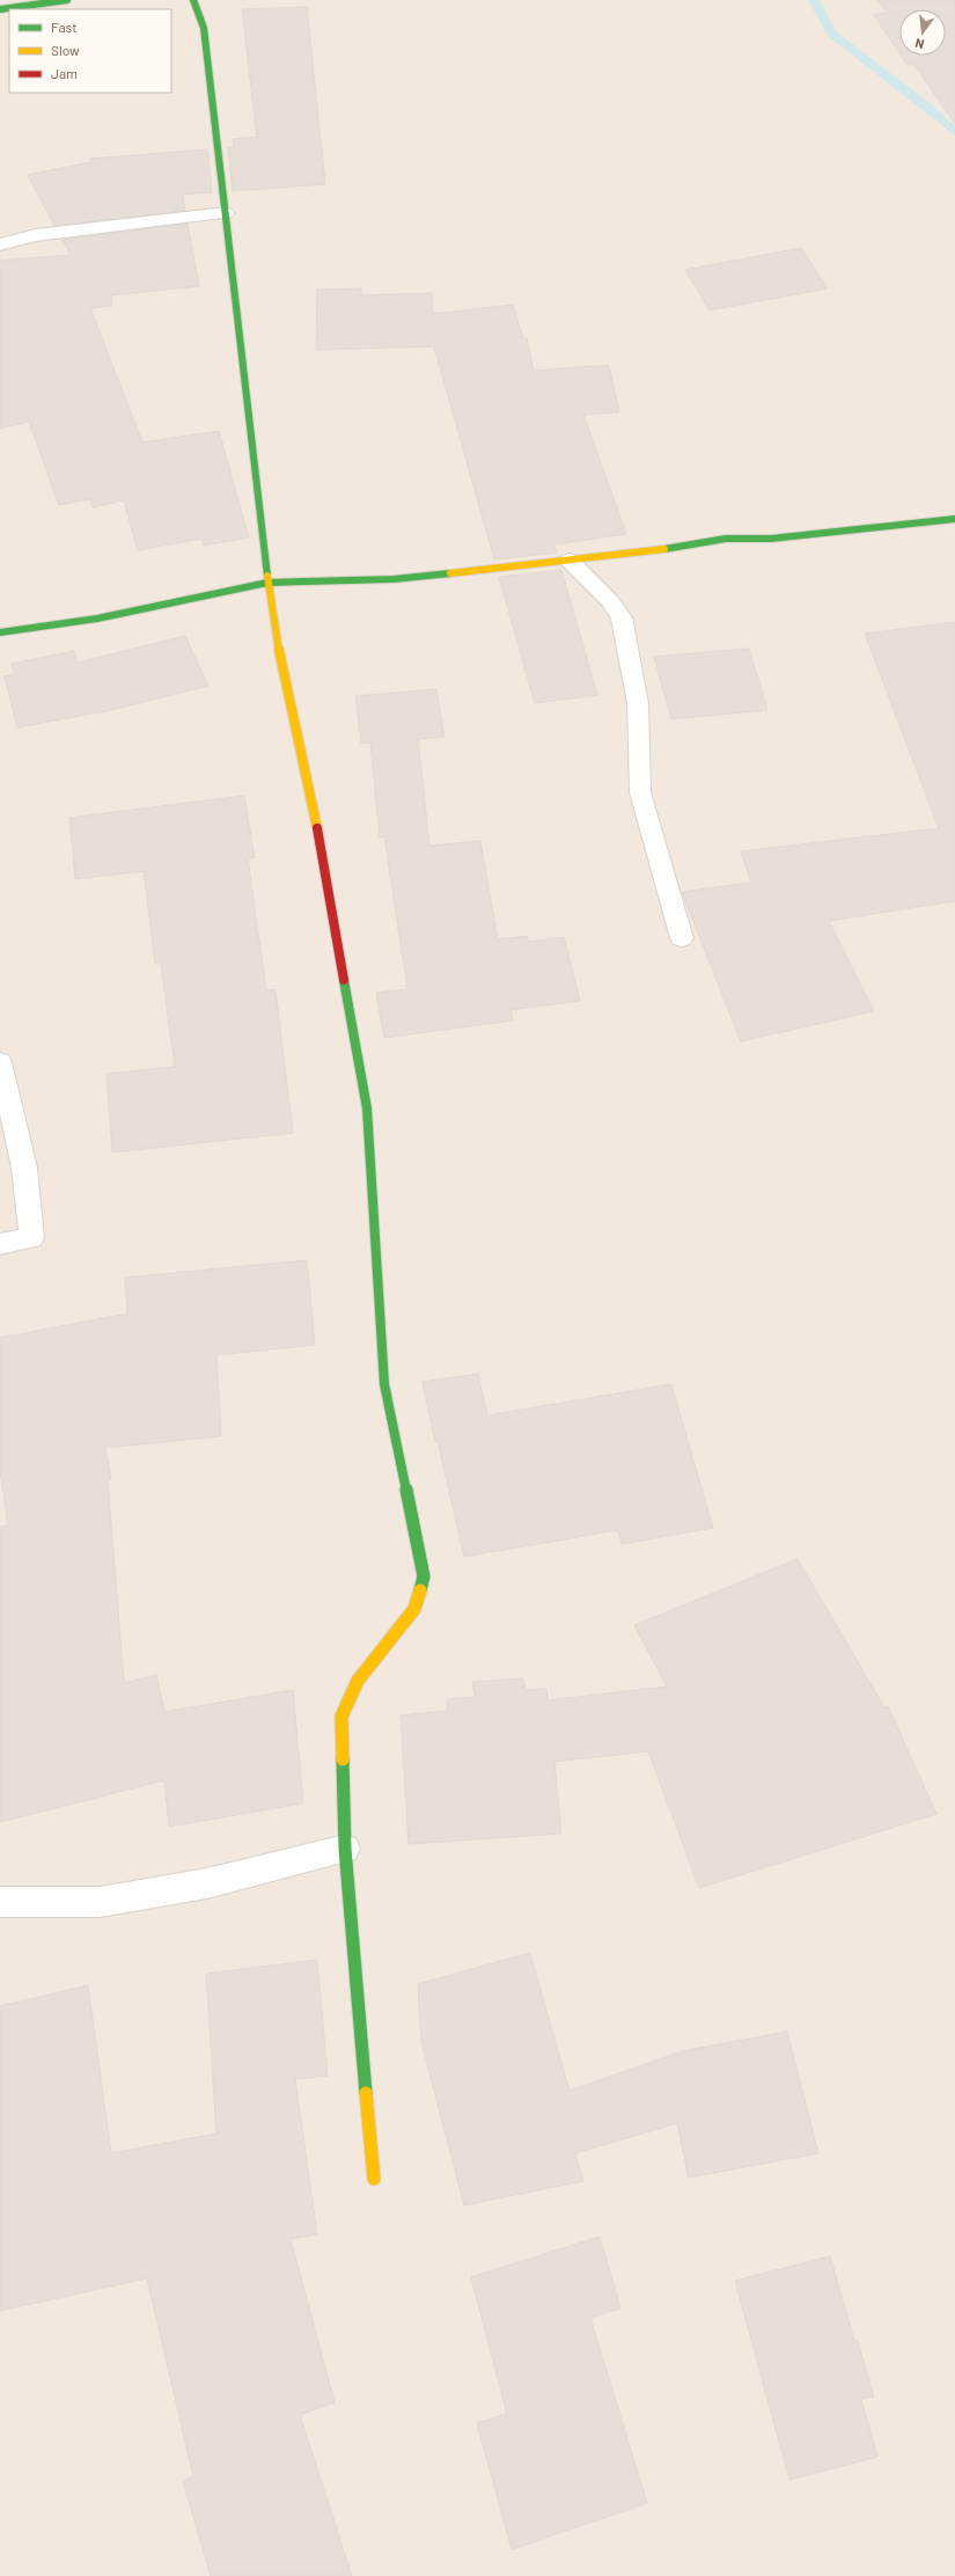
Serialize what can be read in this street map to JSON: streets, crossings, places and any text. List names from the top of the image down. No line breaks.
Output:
{"legend":["Fast","Slow","Jam"],"north":"bottom"}
